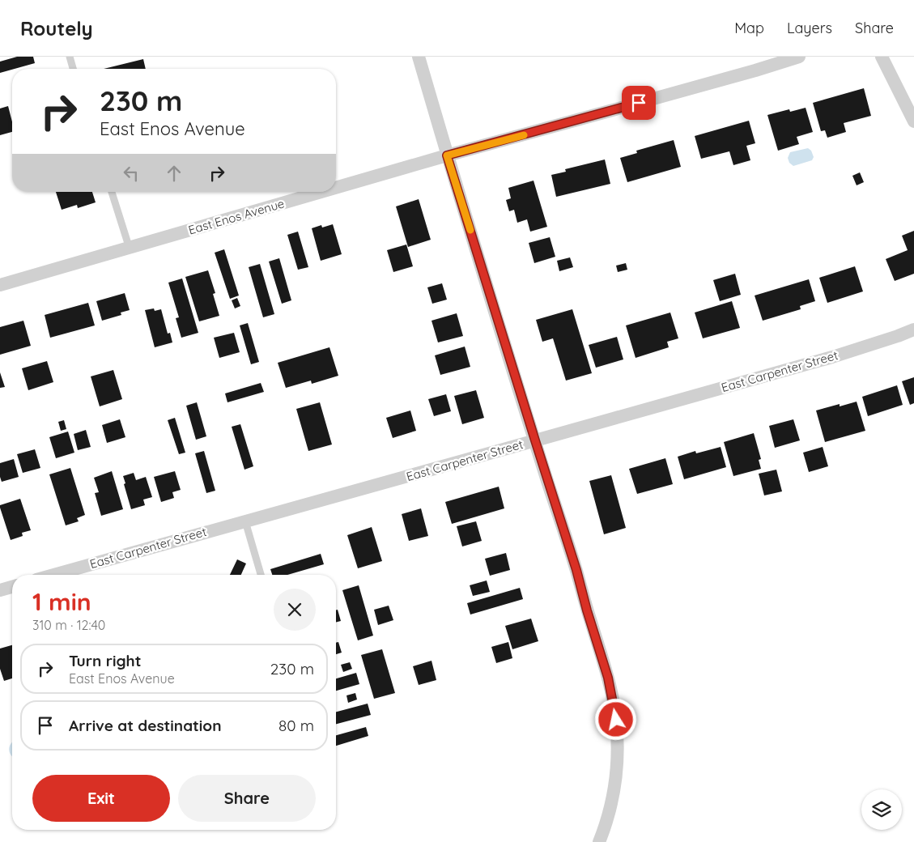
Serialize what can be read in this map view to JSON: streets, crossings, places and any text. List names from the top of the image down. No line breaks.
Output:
{"streets":{"street":["East Enos Avenue","East Carpenter Street"]},"page":{"header":"Routely","nav":["Map","Layers","Share"],"turn":["230 m","East Enos Avenue"],"heading":["1 min","310 m · 12:40"],"list":[{"name":"Turn right","note":"East Enos Avenue","value":"230 m"},{"name":"Arrive at destination","value":"80 m"}],"buttons":["Exit","Share"]}}
